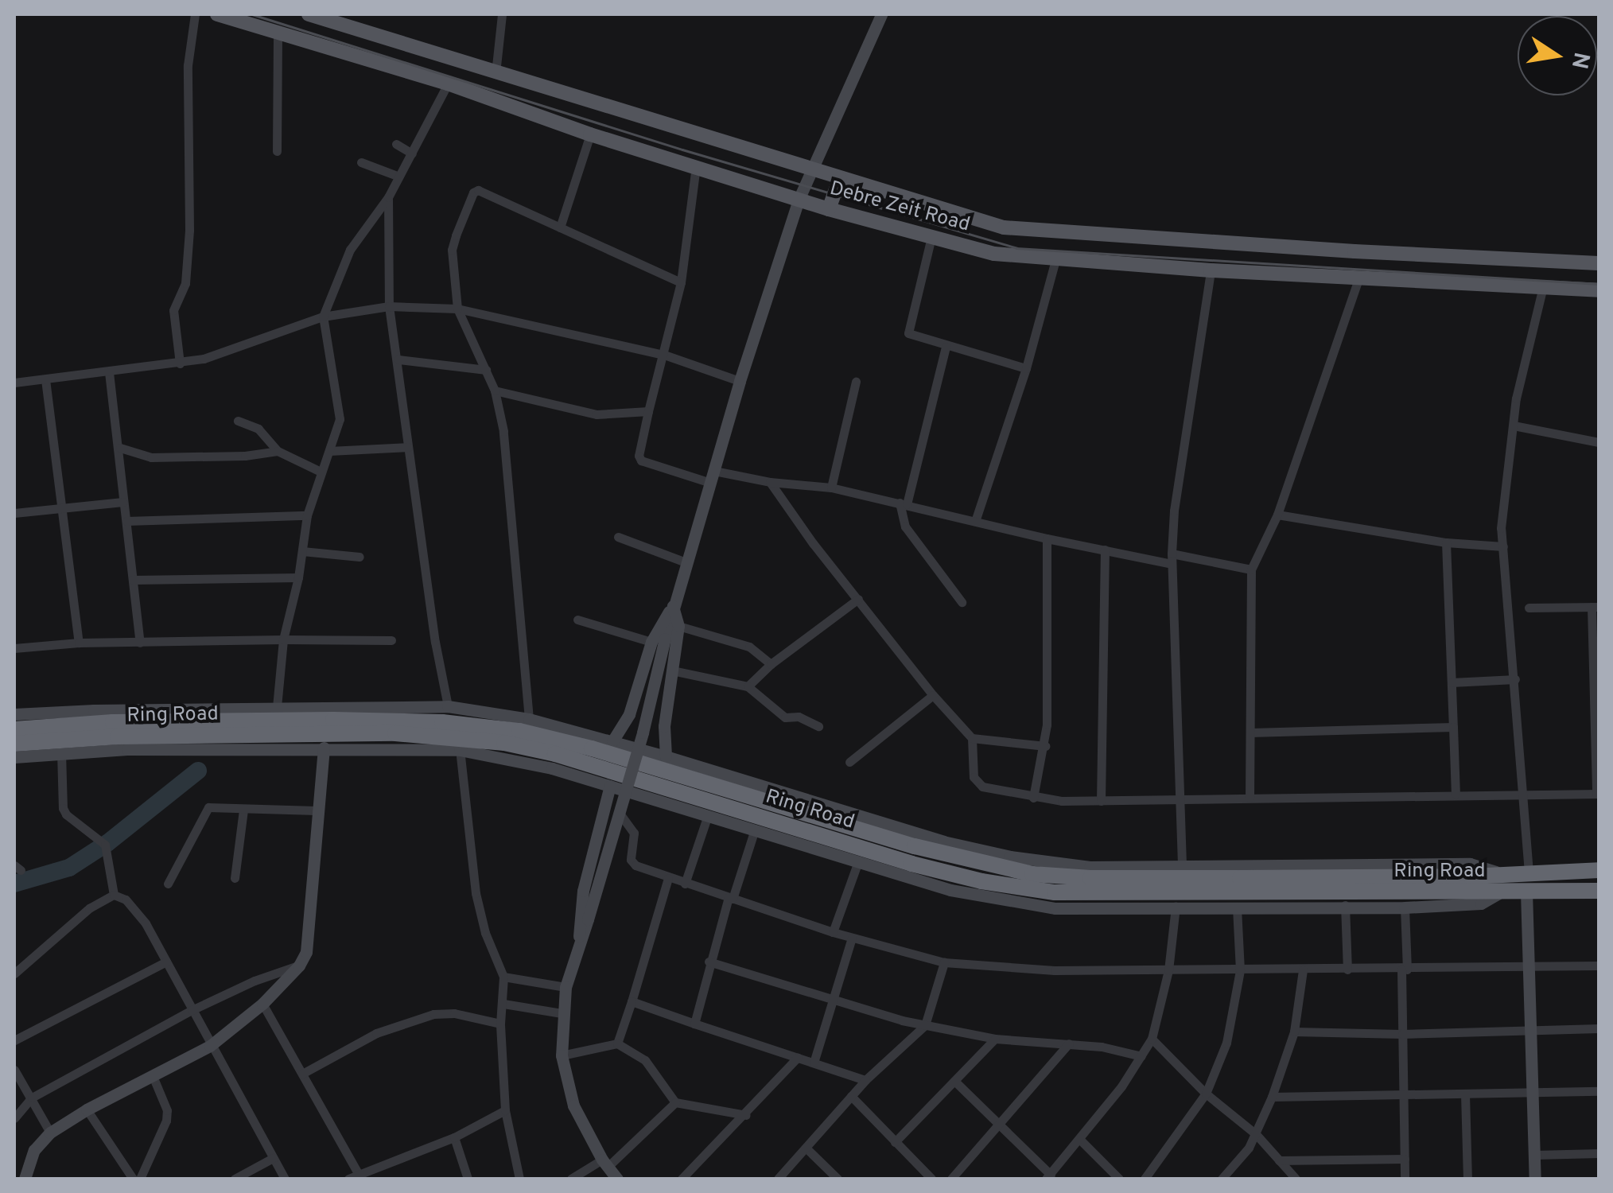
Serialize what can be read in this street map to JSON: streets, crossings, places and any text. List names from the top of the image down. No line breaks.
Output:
{"streets":{"highway":["Ring Road"],"main road":["Debre Zeit Road"]},"north":"right"}
